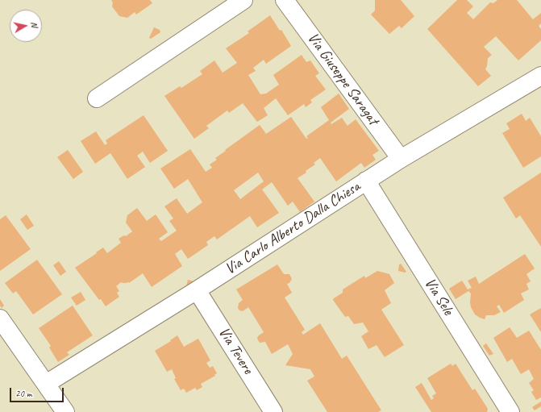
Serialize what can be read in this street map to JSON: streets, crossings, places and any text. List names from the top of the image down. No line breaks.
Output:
{"streets":{"street":["Via Giuseppe Saragat","Via Carlo Alberto Dalla Chiesa","Via Sele","Via Tevere"]},"crossings":[["Via Giuseppe Saragat","Via Carlo Alberto Dalla Chiesa"],["Via Carlo Alberto Dalla Chiesa","Via Sele"],["Via Carlo Alberto Dalla Chiesa","Via Tevere"]],"scale_bar":"20 m","north":"right"}
